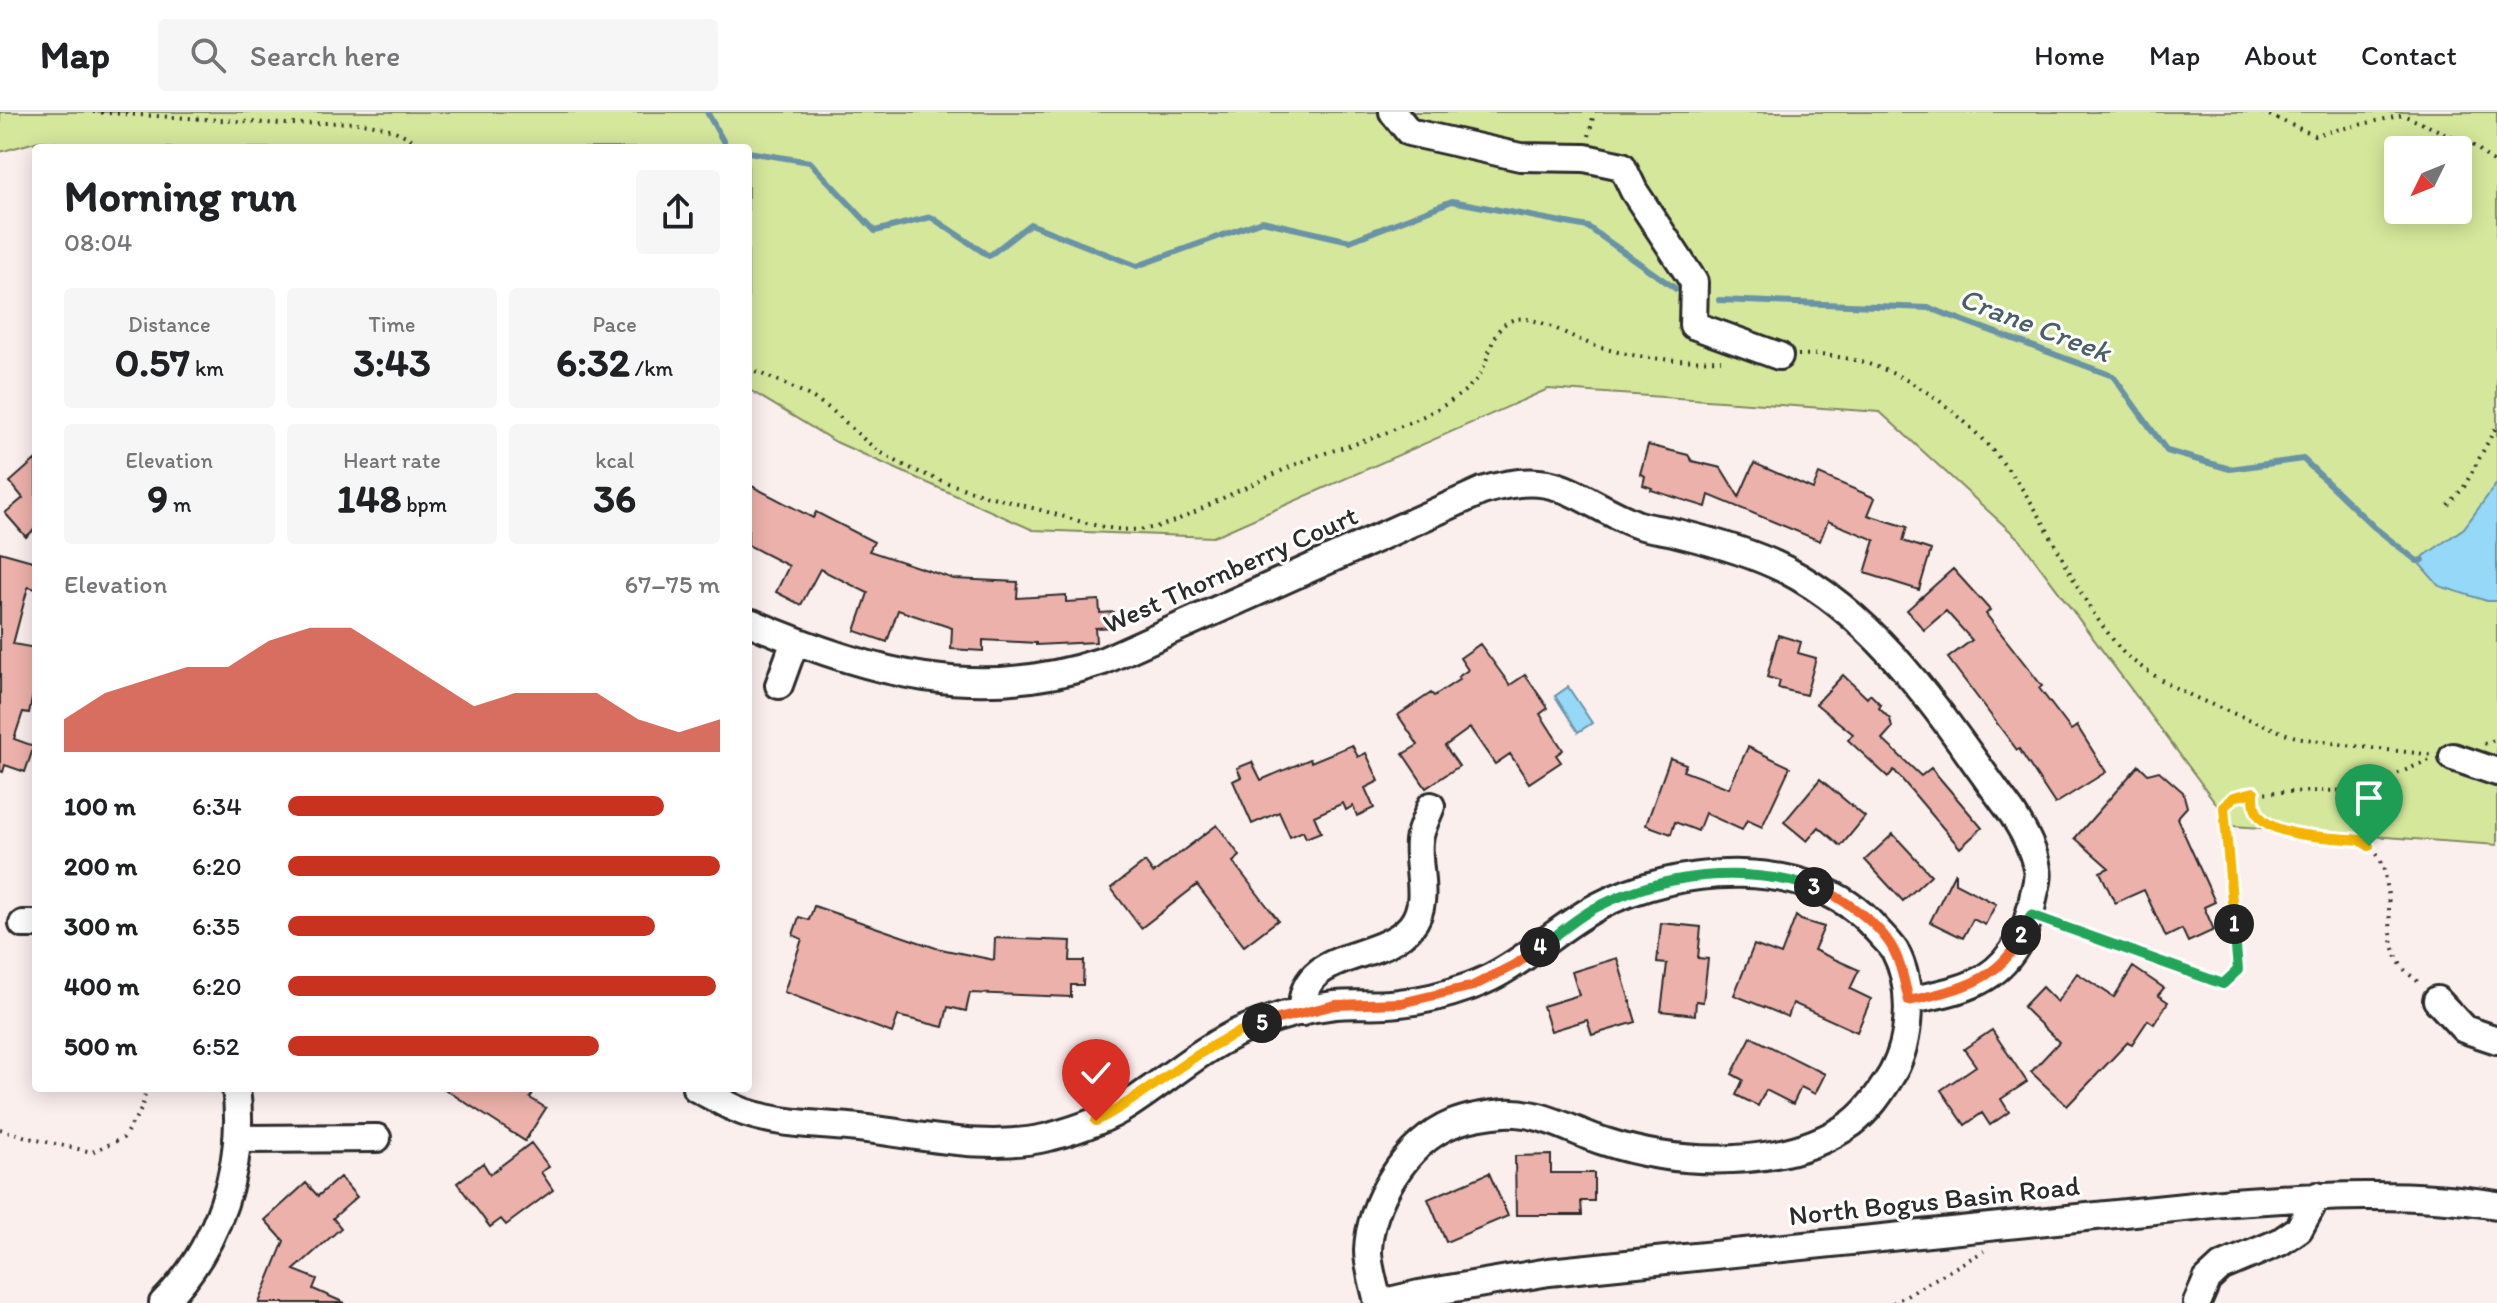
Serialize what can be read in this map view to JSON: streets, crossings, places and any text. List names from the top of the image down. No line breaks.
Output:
{"streets":{"street":["West Thornberry Court","North Bogus Basin Road"]},"water":["Crane Creek"],"north":"bottom left","page":{"header":"Map","search":"Search here","nav":["Home","Map","About","Contact"],"heading":["Morning run","08:04"],"stats":[["Distance","0.57 km"],["Time","3:43"],["Pace","6:32 /km"],["Elevation","9 m"],["Heart rate","148 bpm"],["kcal","36"]],"chart":["Elevation","67–75 m"],"list":[{"name":"100 m","note":"6:34"},{"name":"200 m","note":"6:20"},{"name":"300 m","note":"6:35"},{"name":"400 m","note":"6:20"},{"name":"500 m","note":"6:52"}],"pins":["3","1","2","4","5"]}}
